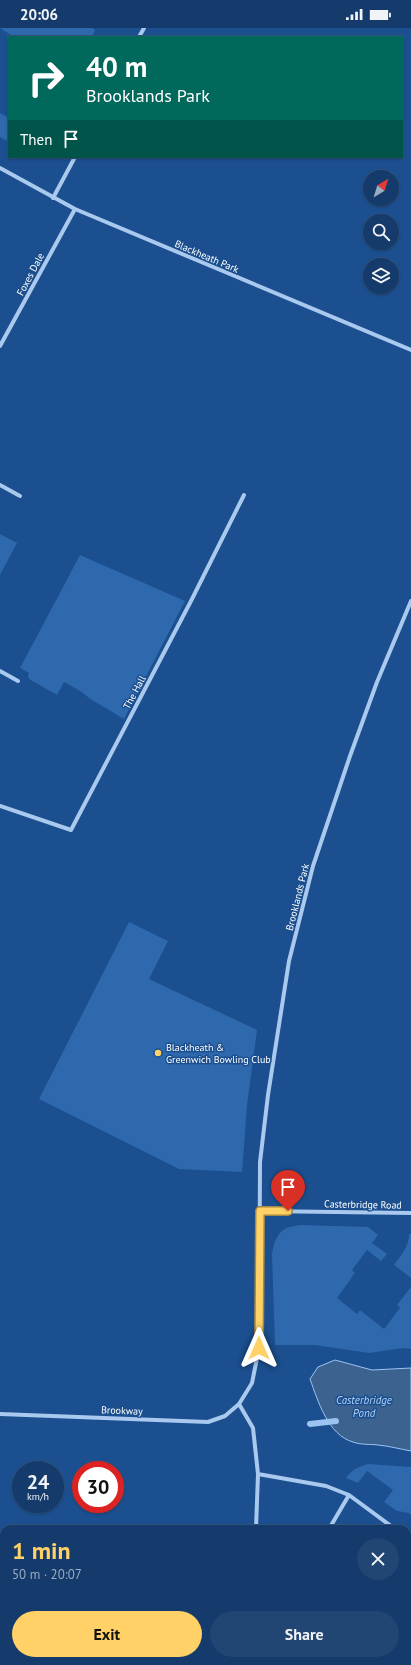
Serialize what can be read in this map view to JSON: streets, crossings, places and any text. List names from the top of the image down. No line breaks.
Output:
{"streets":{"street":["Blackheath Park","Foxes Dale","The Hall","Brooklands Park","Casterbridge Road","Brookway"]},"crossings":[["Blackheath Park","Foxes Dale"],["Brooklands Park","Casterbridge Road"],["Brooklands Park","Brookway"]],"water":["Casterbridge Pond"],"places":["Blackheath & Greenwich Bowling Club"],"north":"top right","page":{"status":"20:06","turn":["40 m","Brooklands Park"],"then":"Then","speed":"24 km/h","limit":"30","heading":["1 min","50 m · 20:07"],"buttons":["Exit","Share"]}}
